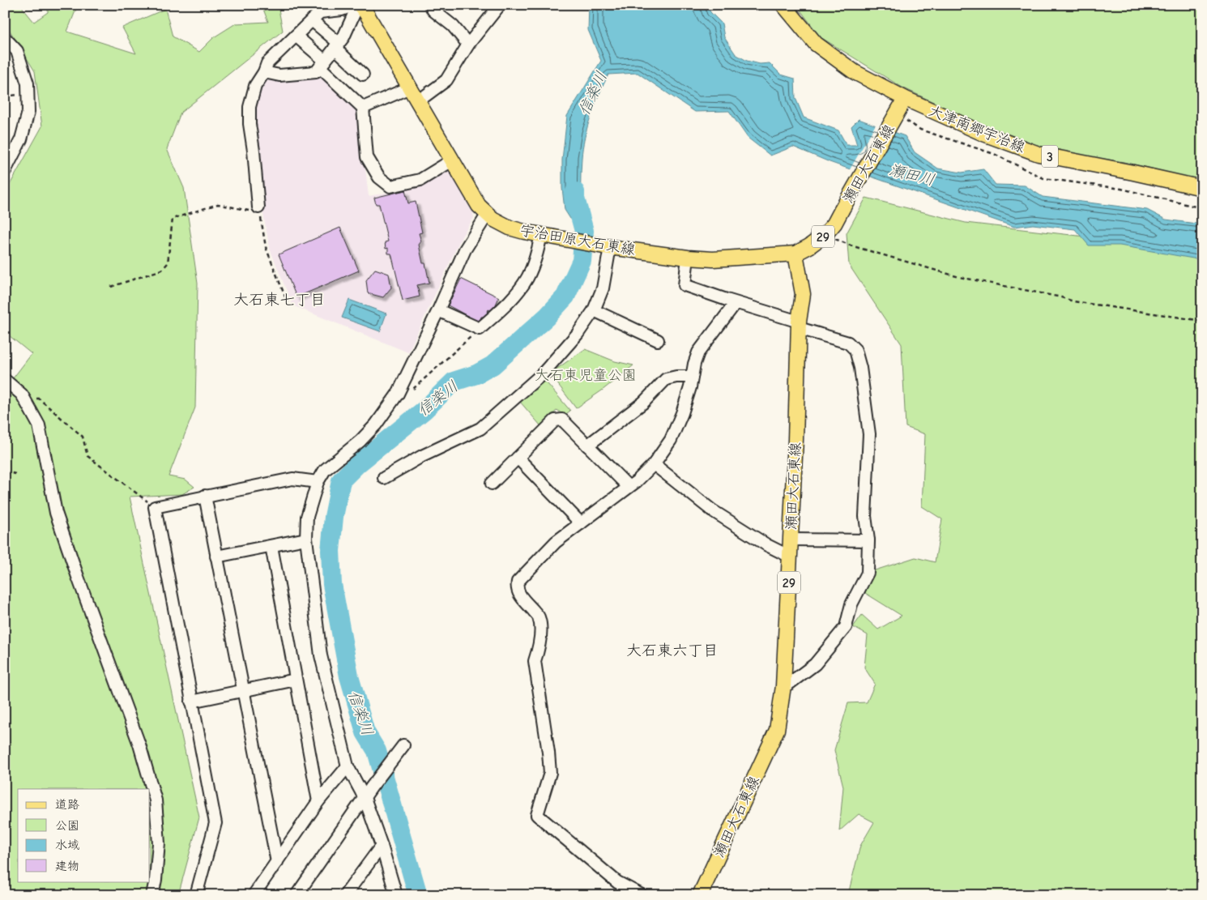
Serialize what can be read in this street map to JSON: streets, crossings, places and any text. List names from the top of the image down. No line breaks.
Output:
{"streets":{"main road":["大津南郷宇治線","3","瀬田大石東線","29","宇治田原大石東線"]},"crossings":[["大津南郷宇治線","瀬田大石東線"],["瀬田大石東線","宇治田原大石東線"]],"districts":["大石東七丁目","大石東六丁目"],"water":["信楽川","瀬田川"],"parks":["大石東児童公園"],"legend":["道路","公園","水域","建物"]}
